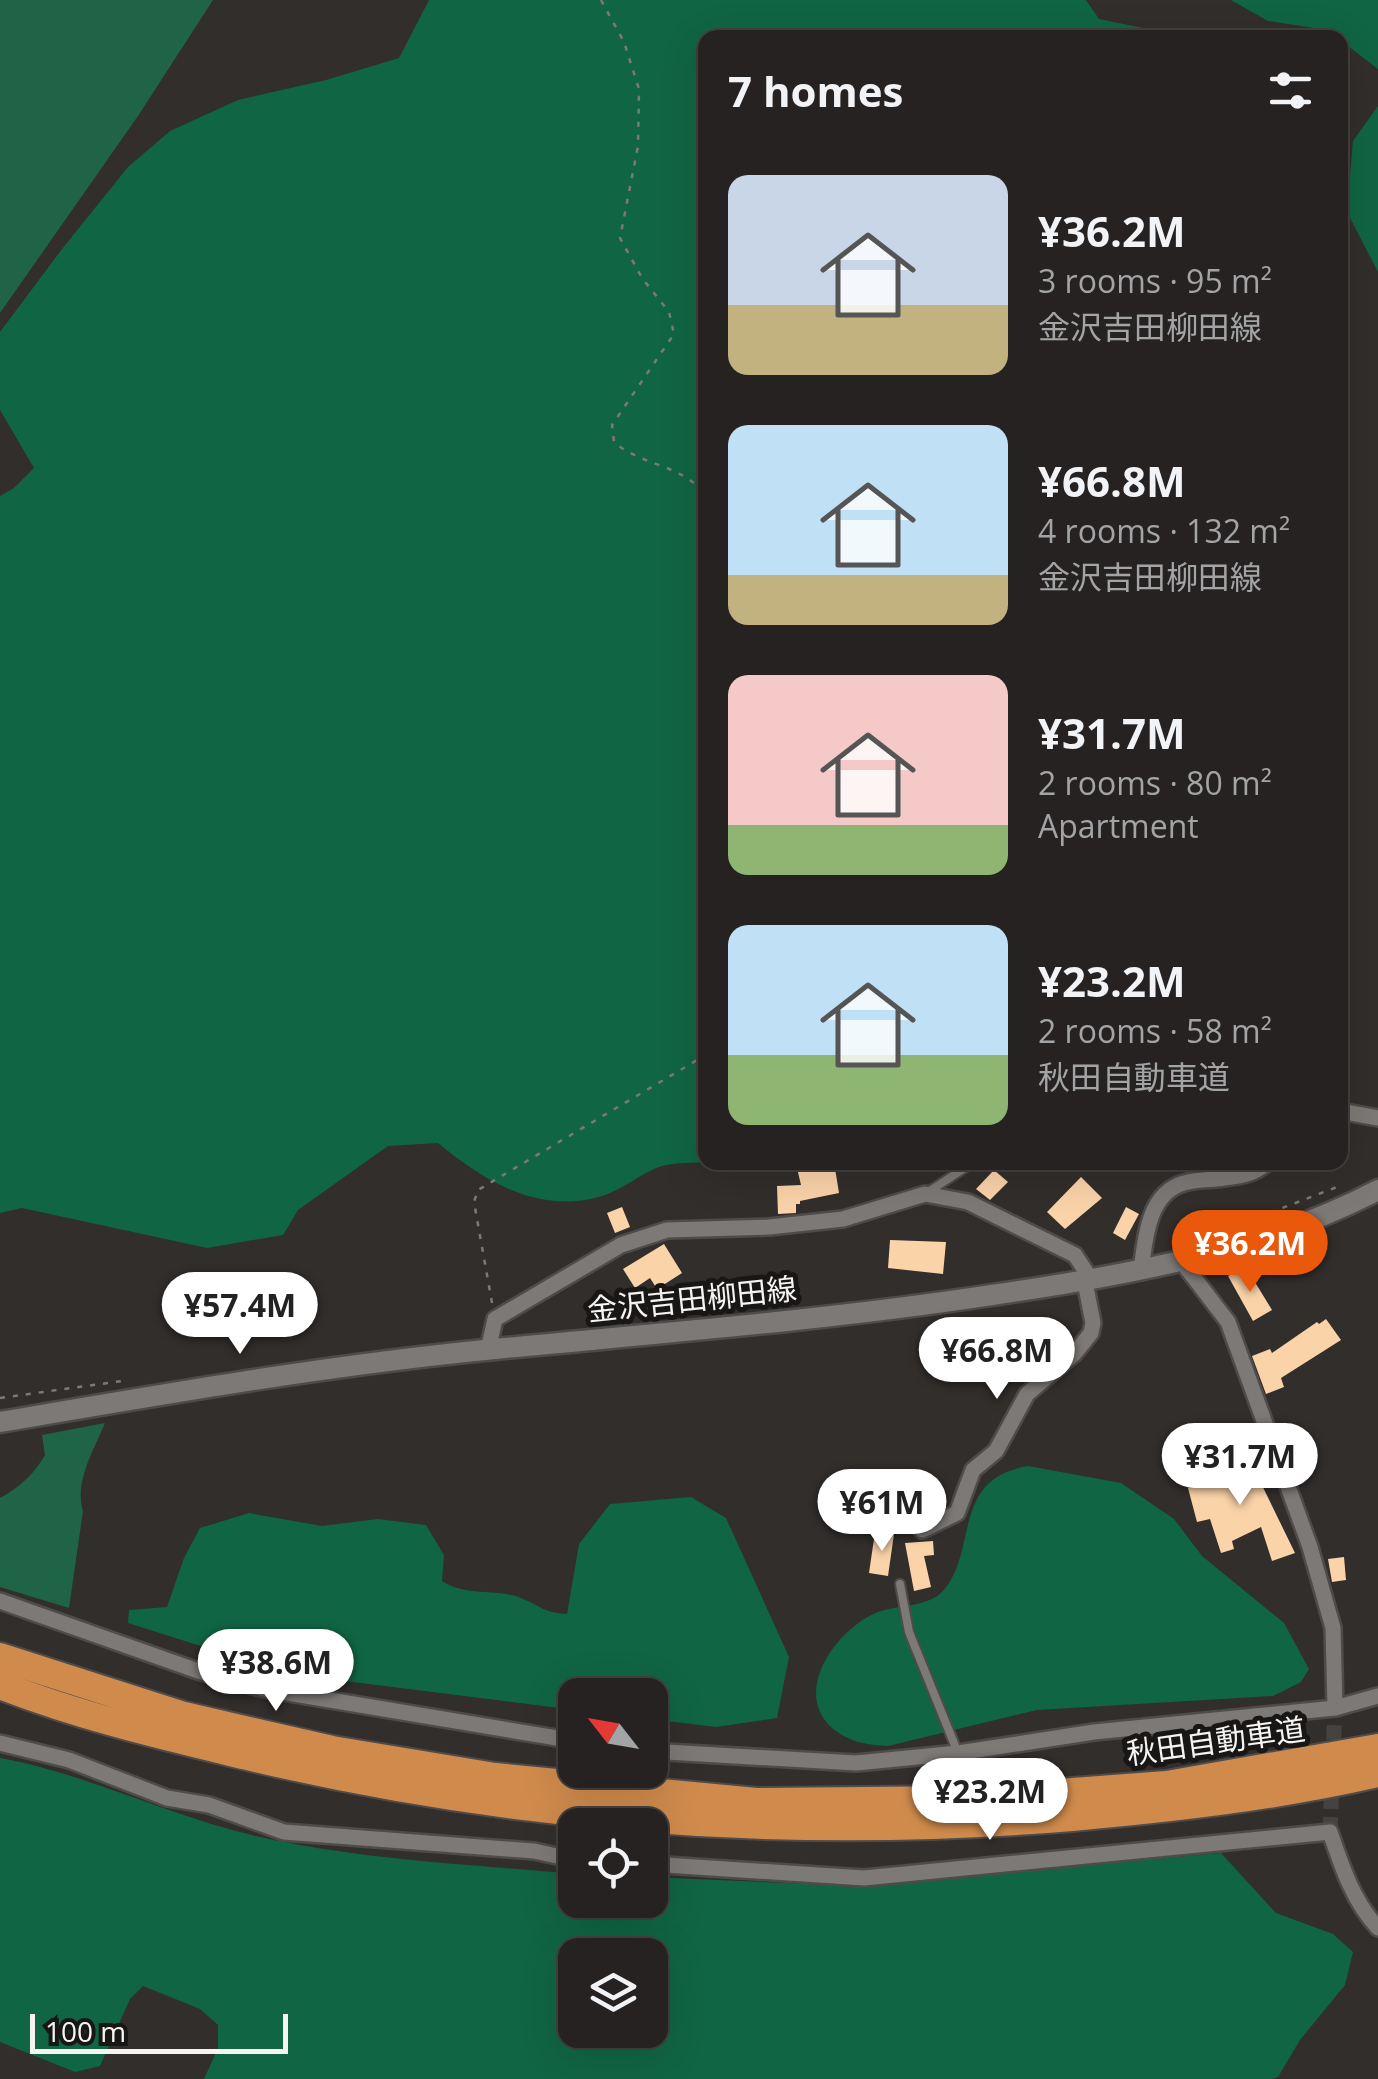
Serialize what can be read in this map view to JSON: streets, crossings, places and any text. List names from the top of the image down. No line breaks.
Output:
{"streets":{"highway":["秋田自動車道"],"main road":["金沢吉田柳田線"]},"scale_bar":"100 m","north":"top left","page":{"heading":"7 homes","list":[{"name":"¥36.2M","note":"3 rooms · 95 m² · 金沢吉田柳田線"},{"name":"¥66.8M","note":"4 rooms · 132 m² · 金沢吉田柳田線"},{"name":"¥31.7M","note":"2 rooms · 80 m² · Apartment"},{"name":"¥23.2M","note":"2 rooms · 58 m² · 秋田自動車道"}],"price":["¥36.2M","¥57.4M","¥66.8M","¥31.7M","¥61M","¥38.6M","¥23.2M"],"scale":"100 m"}}
